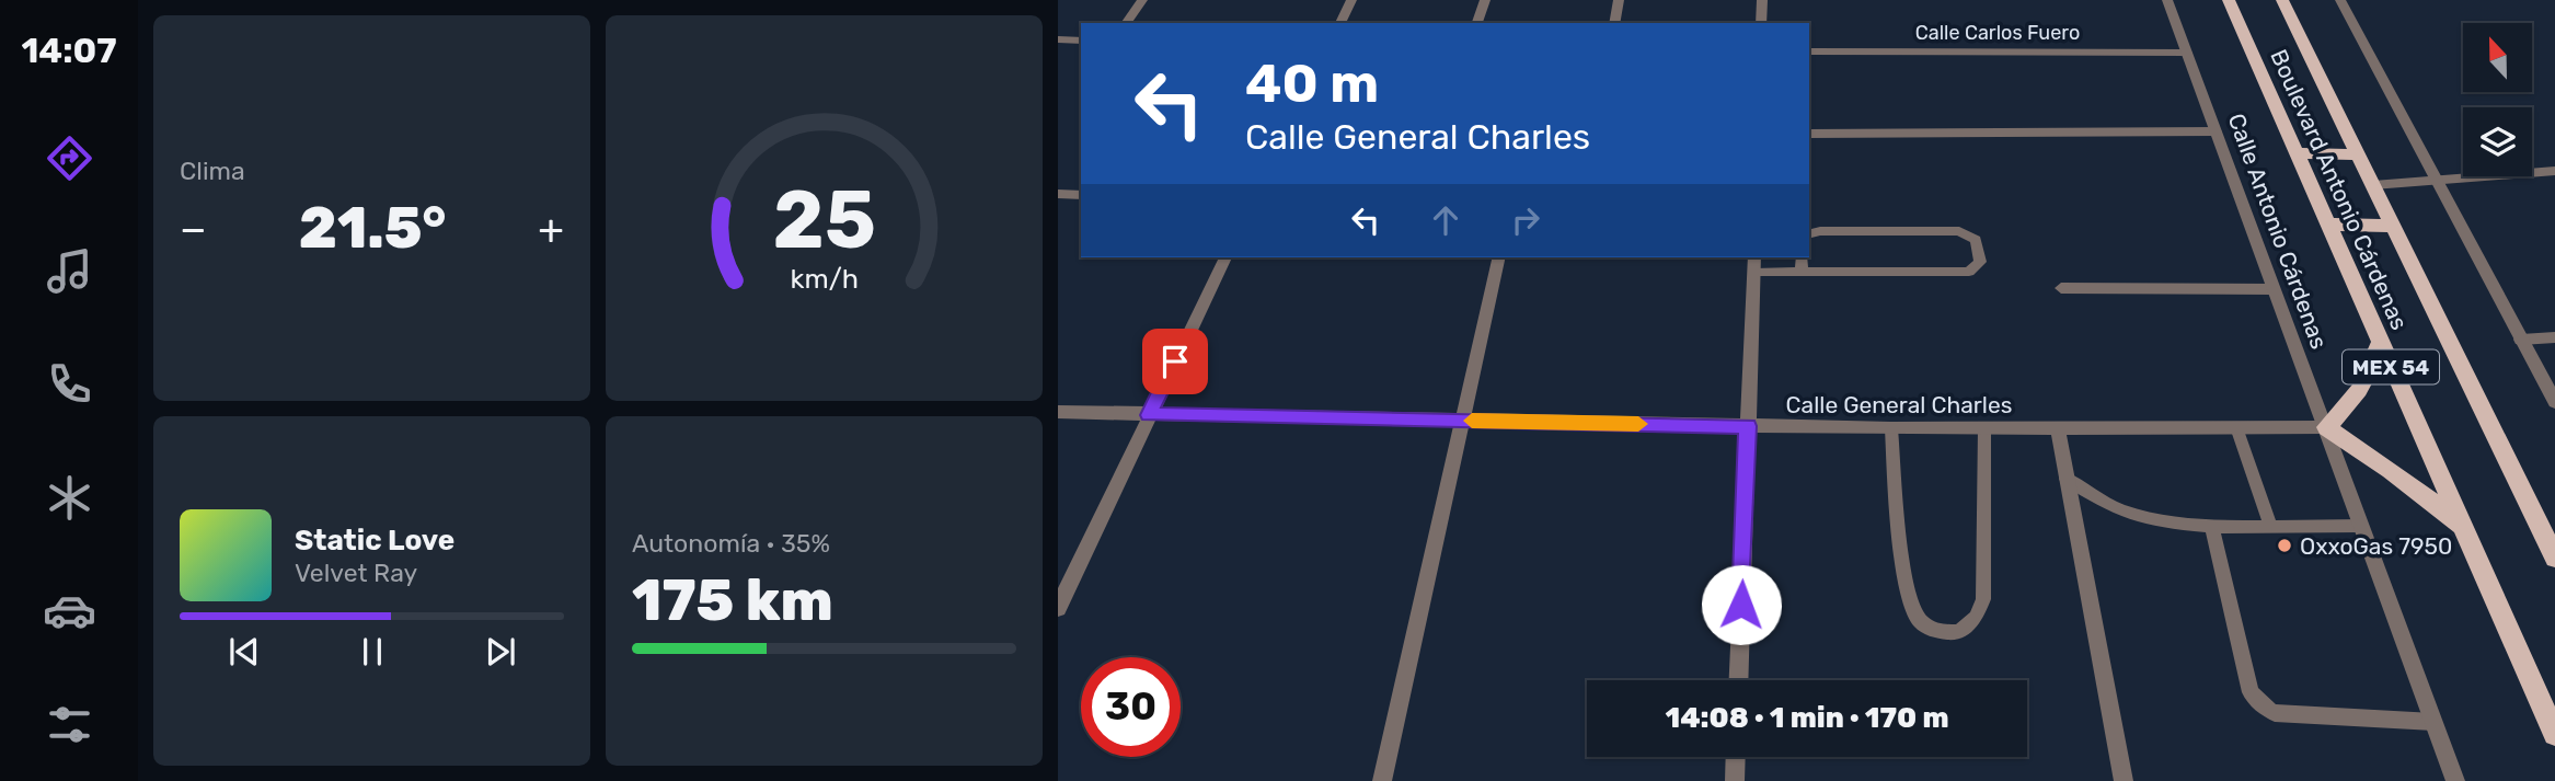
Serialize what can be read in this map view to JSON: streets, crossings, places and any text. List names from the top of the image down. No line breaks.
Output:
{"streets":{"main road":["Boulevard Antonio Cárdenas","MEX 54"],"street":["Calle Carlos Fuero","Calle Antonio Cárdenas","Calle General Charles"]},"crossings":[["Calle Carlos Fuero","Calle Antonio Cárdenas"],["Calle Antonio Cárdenas","Calle General Charles"]],"places":["OxxoGas 7950"],"north":"top","page":{"tabs":"14:07","tile":["Clima",["Autonomía · 35%","175 km"]],"turn":["40 m","Calle General Charles"],"heat":["−","21.5°","+"],"song":["Static Love","Velvet Ray"],"limit":"30","trip":"14:08 · 1 min · 170 m","gauge":["25","km/h"]}}
